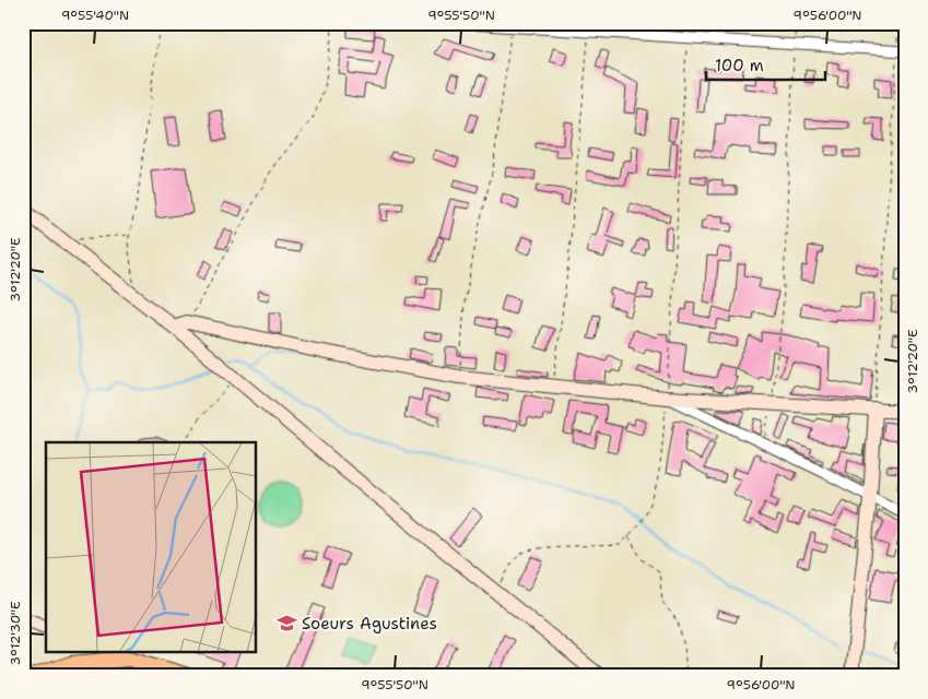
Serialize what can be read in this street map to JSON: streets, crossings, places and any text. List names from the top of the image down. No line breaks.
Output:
{"places":{"school or university":["Soeurs Agustines"]},"scale_bar":"100 m","coordinates":["9°55'40\"N","9°55'50\"N","9°56'00\"N","3°12'20\"E","3°12'30\"E"]}
